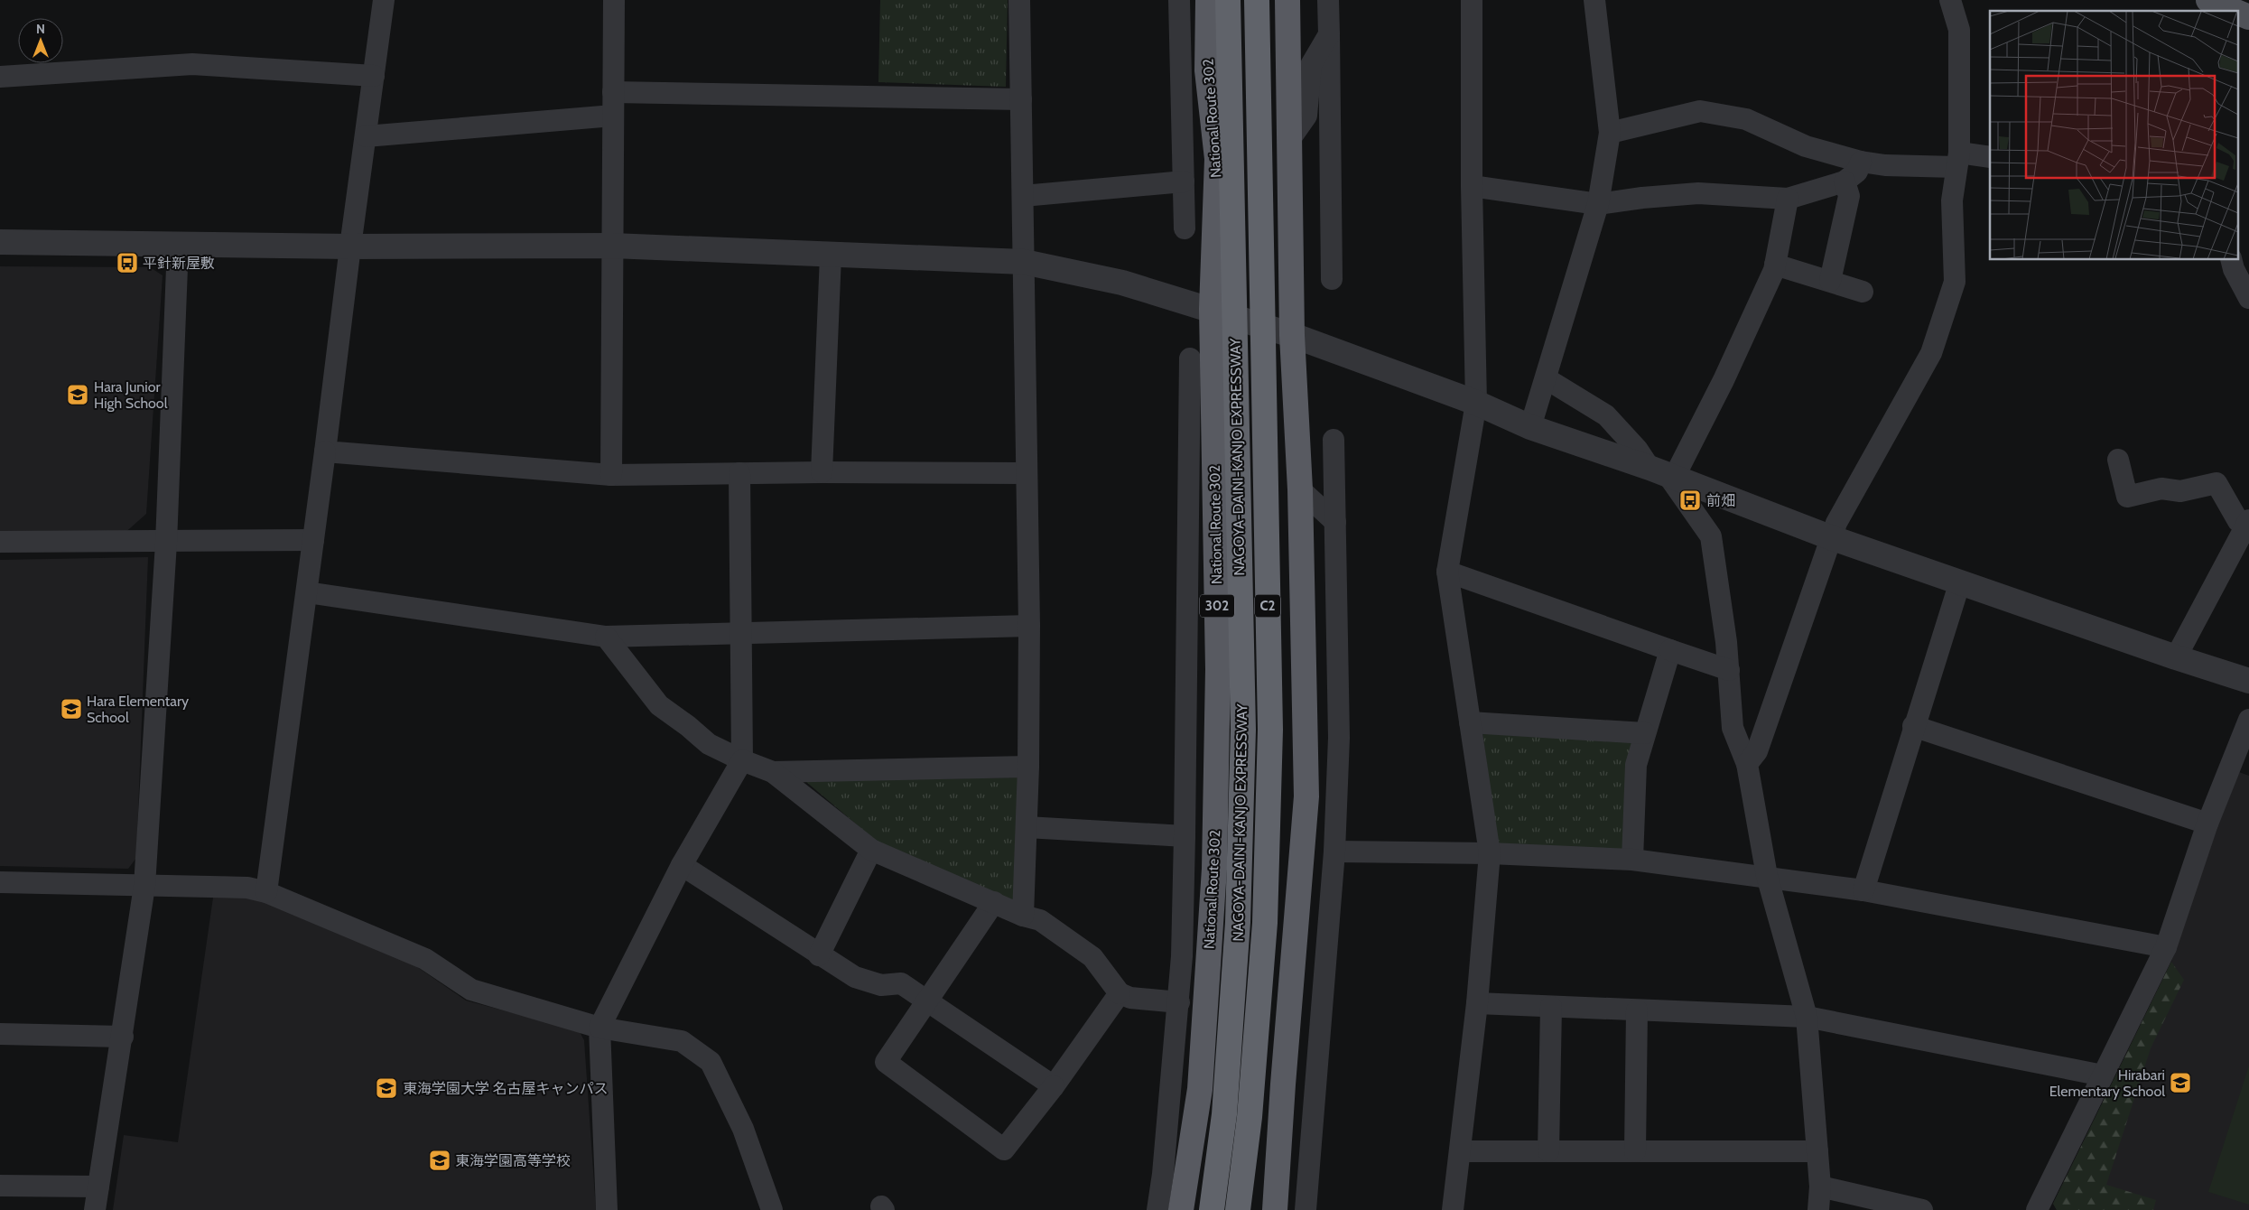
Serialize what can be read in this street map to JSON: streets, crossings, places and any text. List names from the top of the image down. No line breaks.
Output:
{"streets":{"highway":["National Route 302","NAGOYA-DAINI-KANJO EXPRESSWAY","302","C2"]},"places":{"bus stop":["平針新屋敷","前畑"],"school or university":["Hara Junior High School","Hara Elementary School","Hirabari Elementary School","東海学園大学 名古屋キャンパス","東海学園高等学校"]},"north":"top"}
